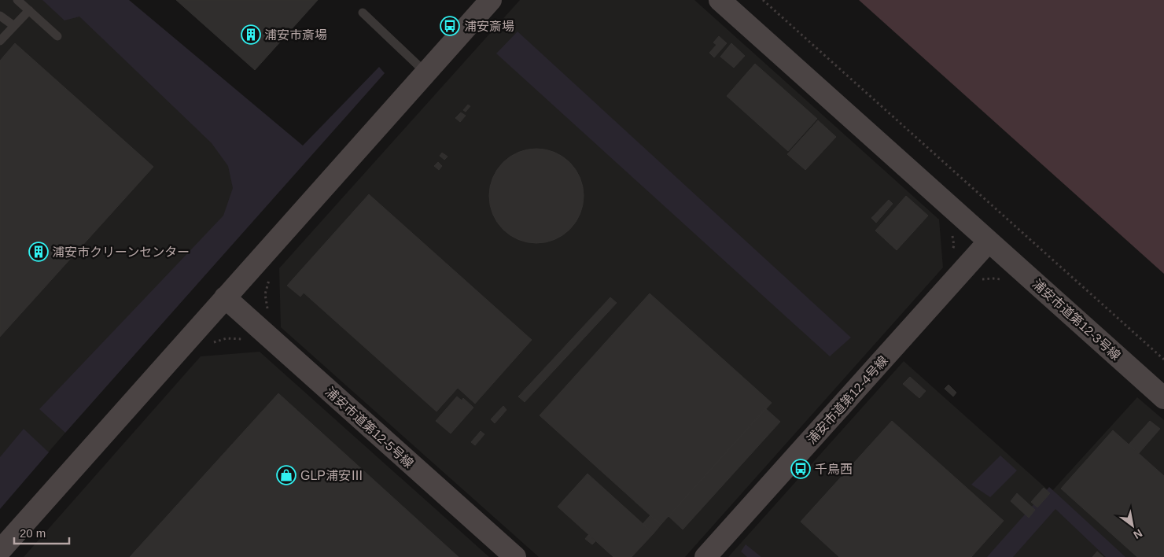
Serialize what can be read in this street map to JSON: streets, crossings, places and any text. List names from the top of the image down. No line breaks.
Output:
{"streets":{"street":["浦安市道第12-3号線","浦安市道第12-4号線","浦安市道第12-5号線"]},"crossings":[["浦安市道第12-3号線","浦安市道第12-4号線"]],"places":{"bus stop":["浦安斎場","千鳥西"],"building":["浦安市斎場","浦安市クリーンセンター"],"shop":["GLP浦安Ⅲ"]},"scale_bar":"20 m","north":"bottom right"}
